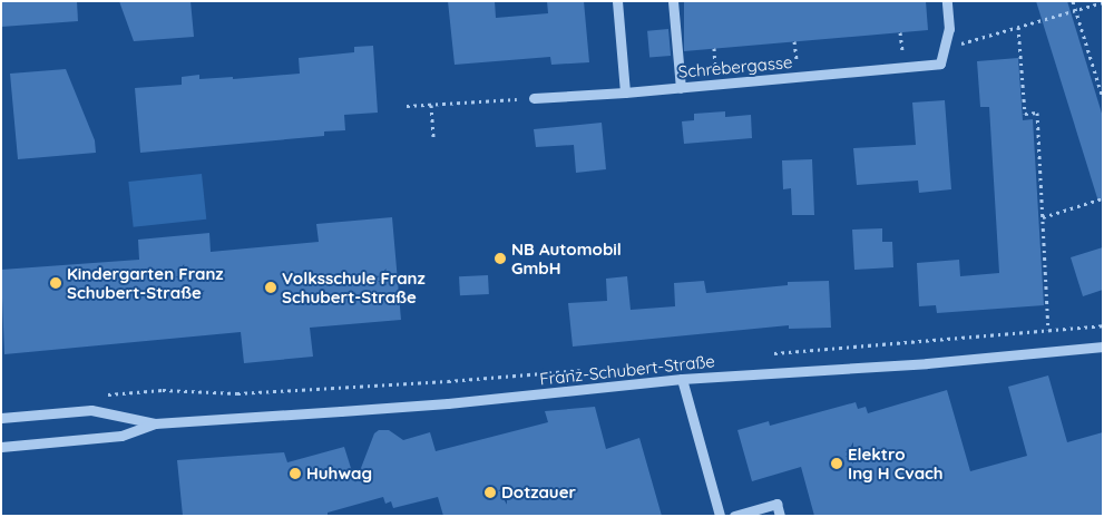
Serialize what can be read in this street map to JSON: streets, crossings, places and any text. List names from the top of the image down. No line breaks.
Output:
{"streets":{"street":["Schrebergasse","Franz-Schubert-Straße"]},"places":["NB Automobil GmbH","Kindergarten Franz Schubert-Straße","Volksschule Franz Schubert-Straße","Elektro Ing H Cvach","Huhwag","Dotzauer"]}
